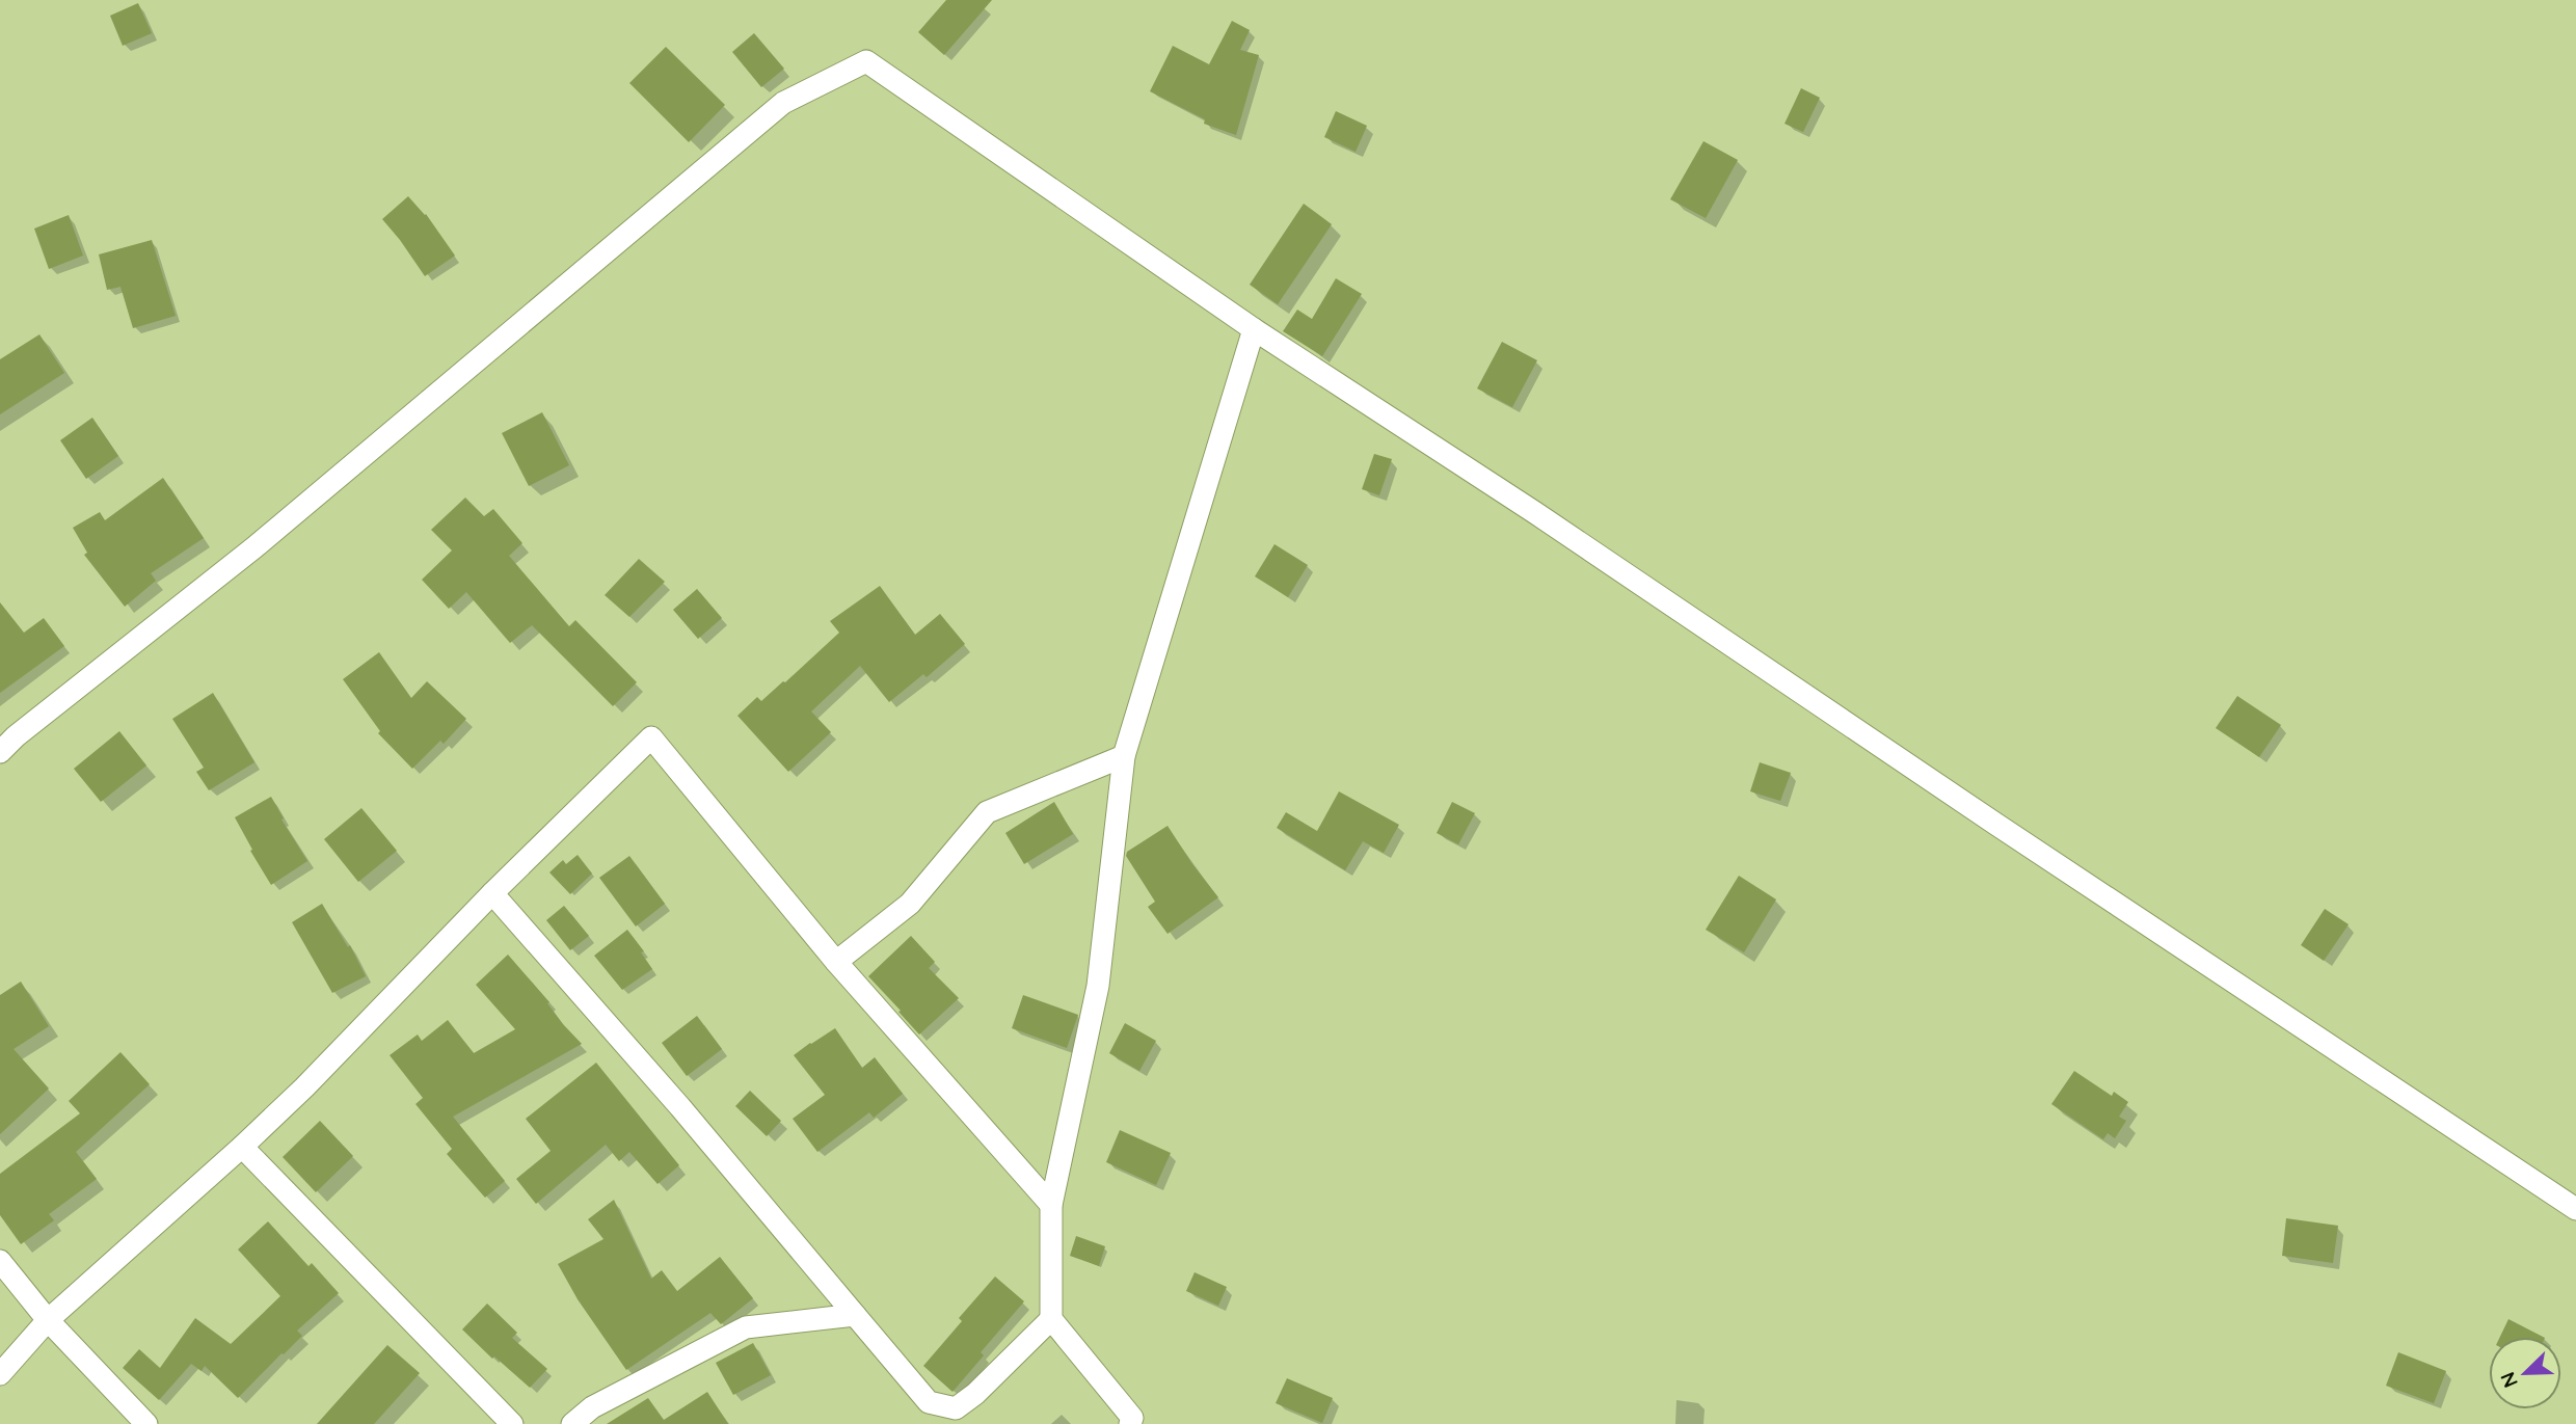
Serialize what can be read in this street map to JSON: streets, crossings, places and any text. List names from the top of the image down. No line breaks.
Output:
{"north":"bottom left"}
